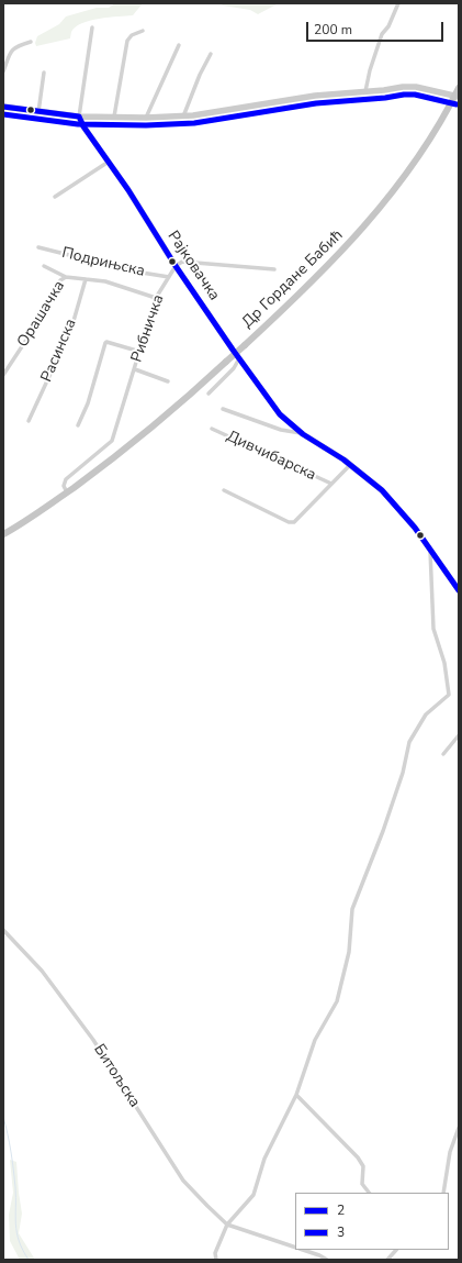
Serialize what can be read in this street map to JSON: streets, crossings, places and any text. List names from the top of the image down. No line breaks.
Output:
{"streets":{"main road":["Рајковачка","Др Гордане Бабић"],"street":["Подрињска","Орашачка","Рибничка","Расинска","Дивчибарска","Битољска"]},"crossings":[["Подрињска","Орашачка"],["Подрињска","Рибничка"],["Подрињска","Расинска"],["Рајковачка","Рибничка"],["Др Гордане Бабић","Рибничка"]],"lines":["transit line 3","transit line 2"],"legend":["2","3"],"scale_bar":"200 m"}
